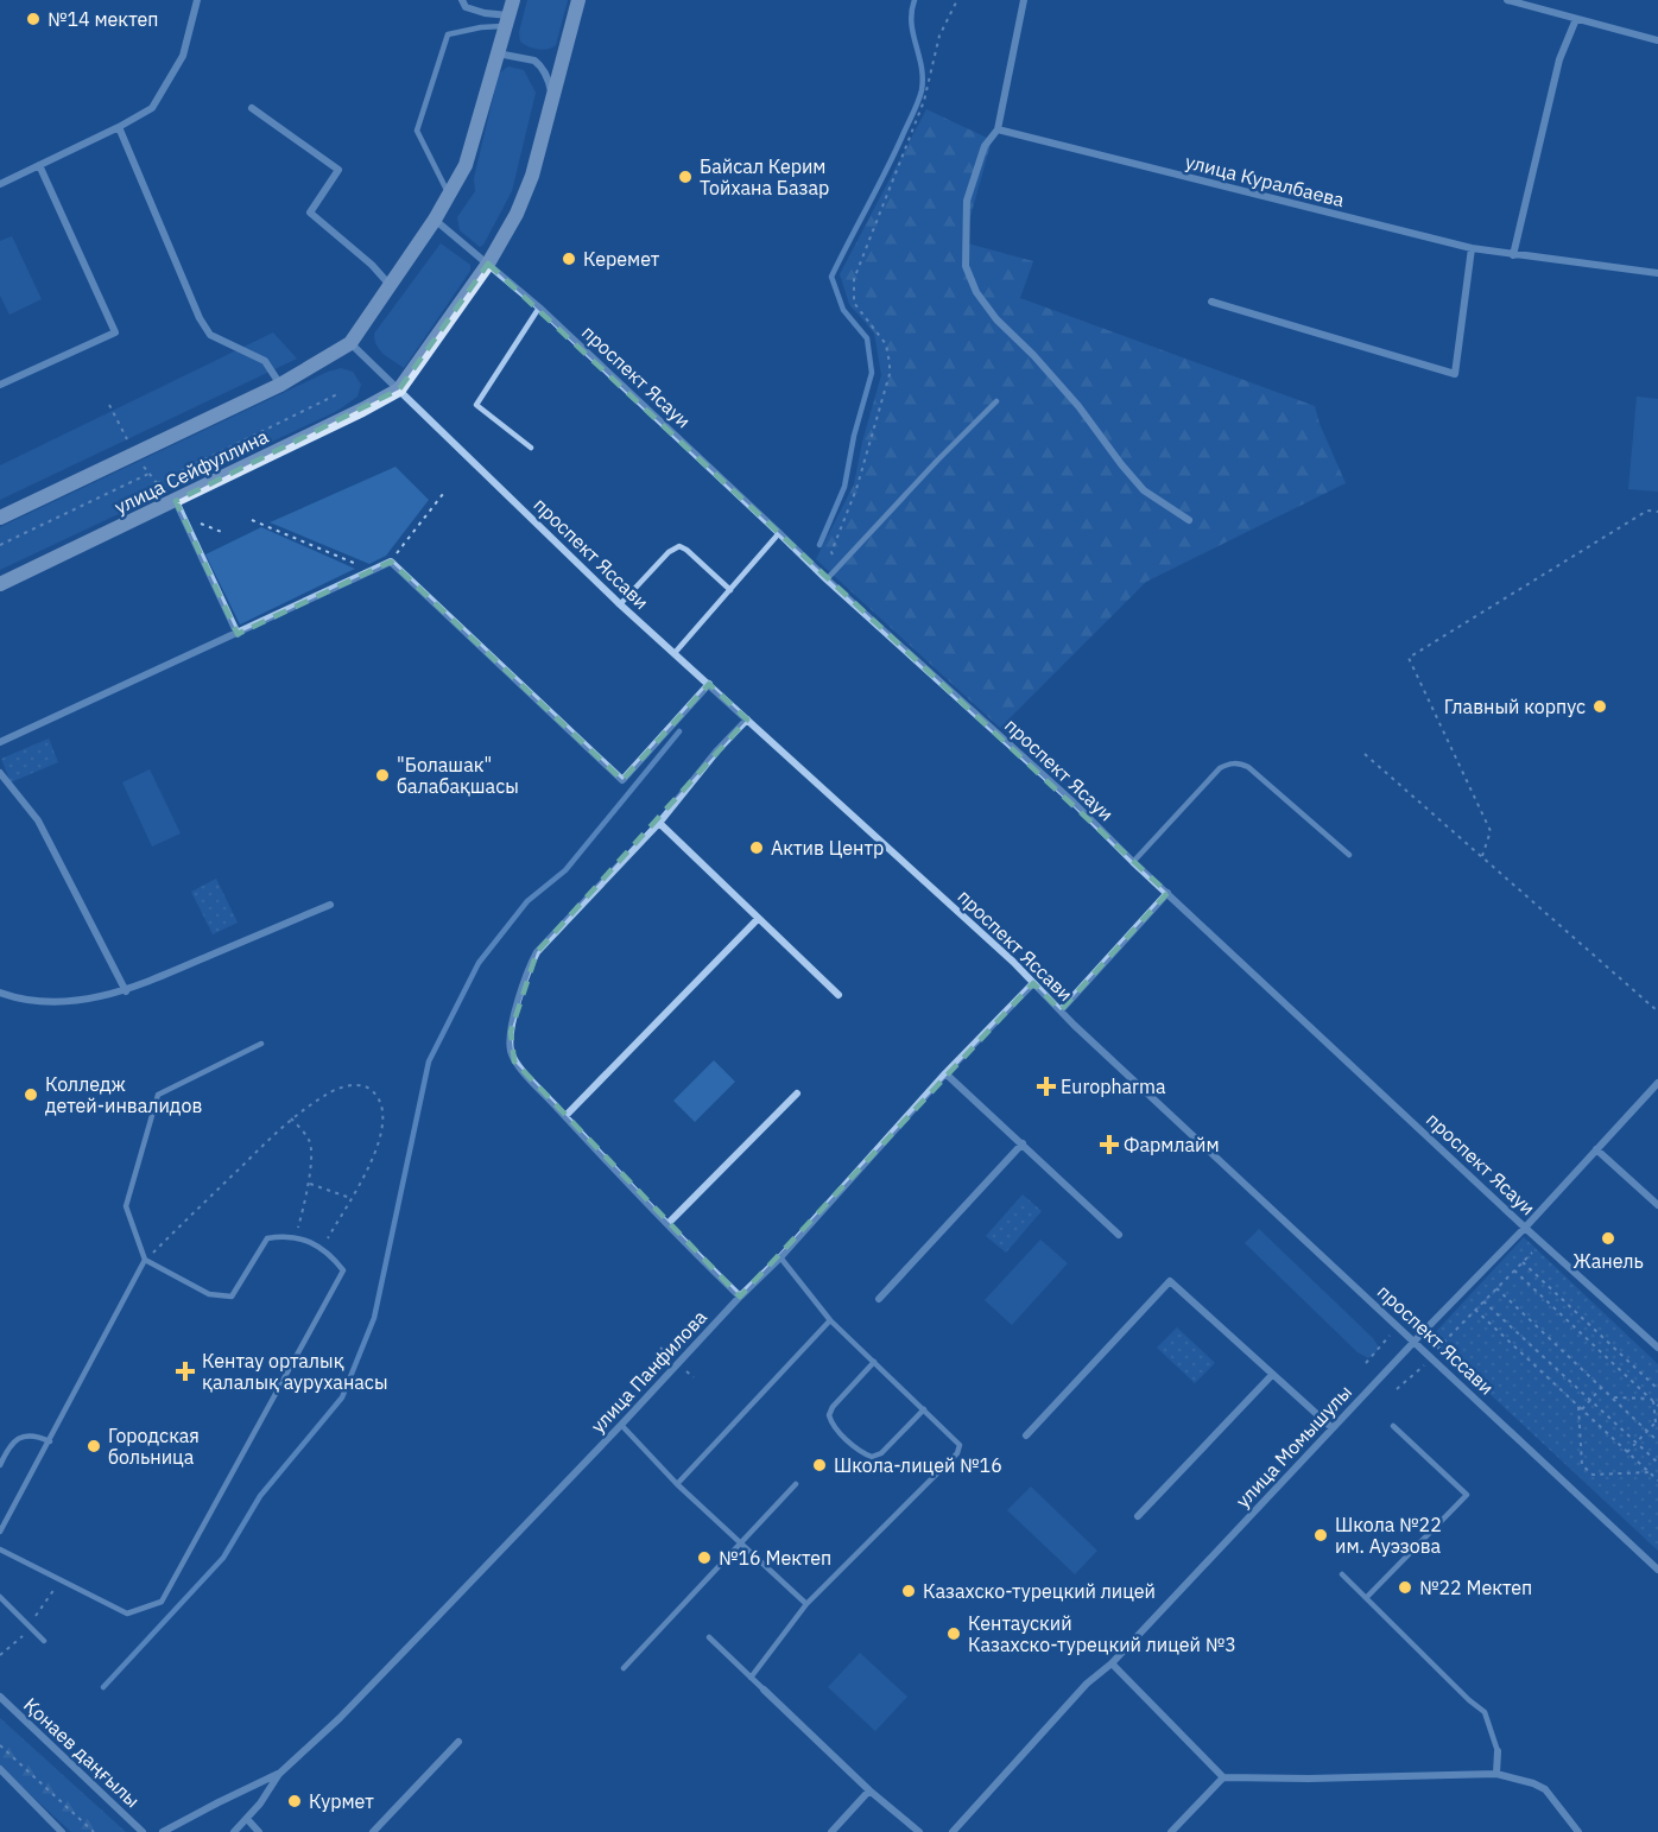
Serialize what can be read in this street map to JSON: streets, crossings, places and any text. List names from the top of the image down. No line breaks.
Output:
{"streets":{"main road":["улица Сейфуллина"],"street":["улица Куралбаева","проспект Ясауи","проспект Яссави","улица Панфилова","улица Момышулы","Қонаев даңғылы"]},"crossings":[["проспект Ясауи","улица Момышулы"],["улица Сейфуллина","проспект Яссави"],["проспект Яссави","улица Панфилова"],["проспект Яссави","улица Момышулы"]],"places":{"other":["№14 мектеп","Байсал Керим Тойхана Базар","Керемет","Главный корпус","\"Болашак\" балабақшасы","Актив Центр","Колледж детей-инвалидов","Жанель","Городская больница","Школа-лицей №16","Школа №22 им. Ауэзова","№16 Мектеп","№22 Мектеп","Казахско-турецкий лицей","Кентауский Казахско-турецкий лицей №3","Курмет"],"health":["Europharma","Фармлайм","Кентау орталық қалалық ауруханасы"]}}
